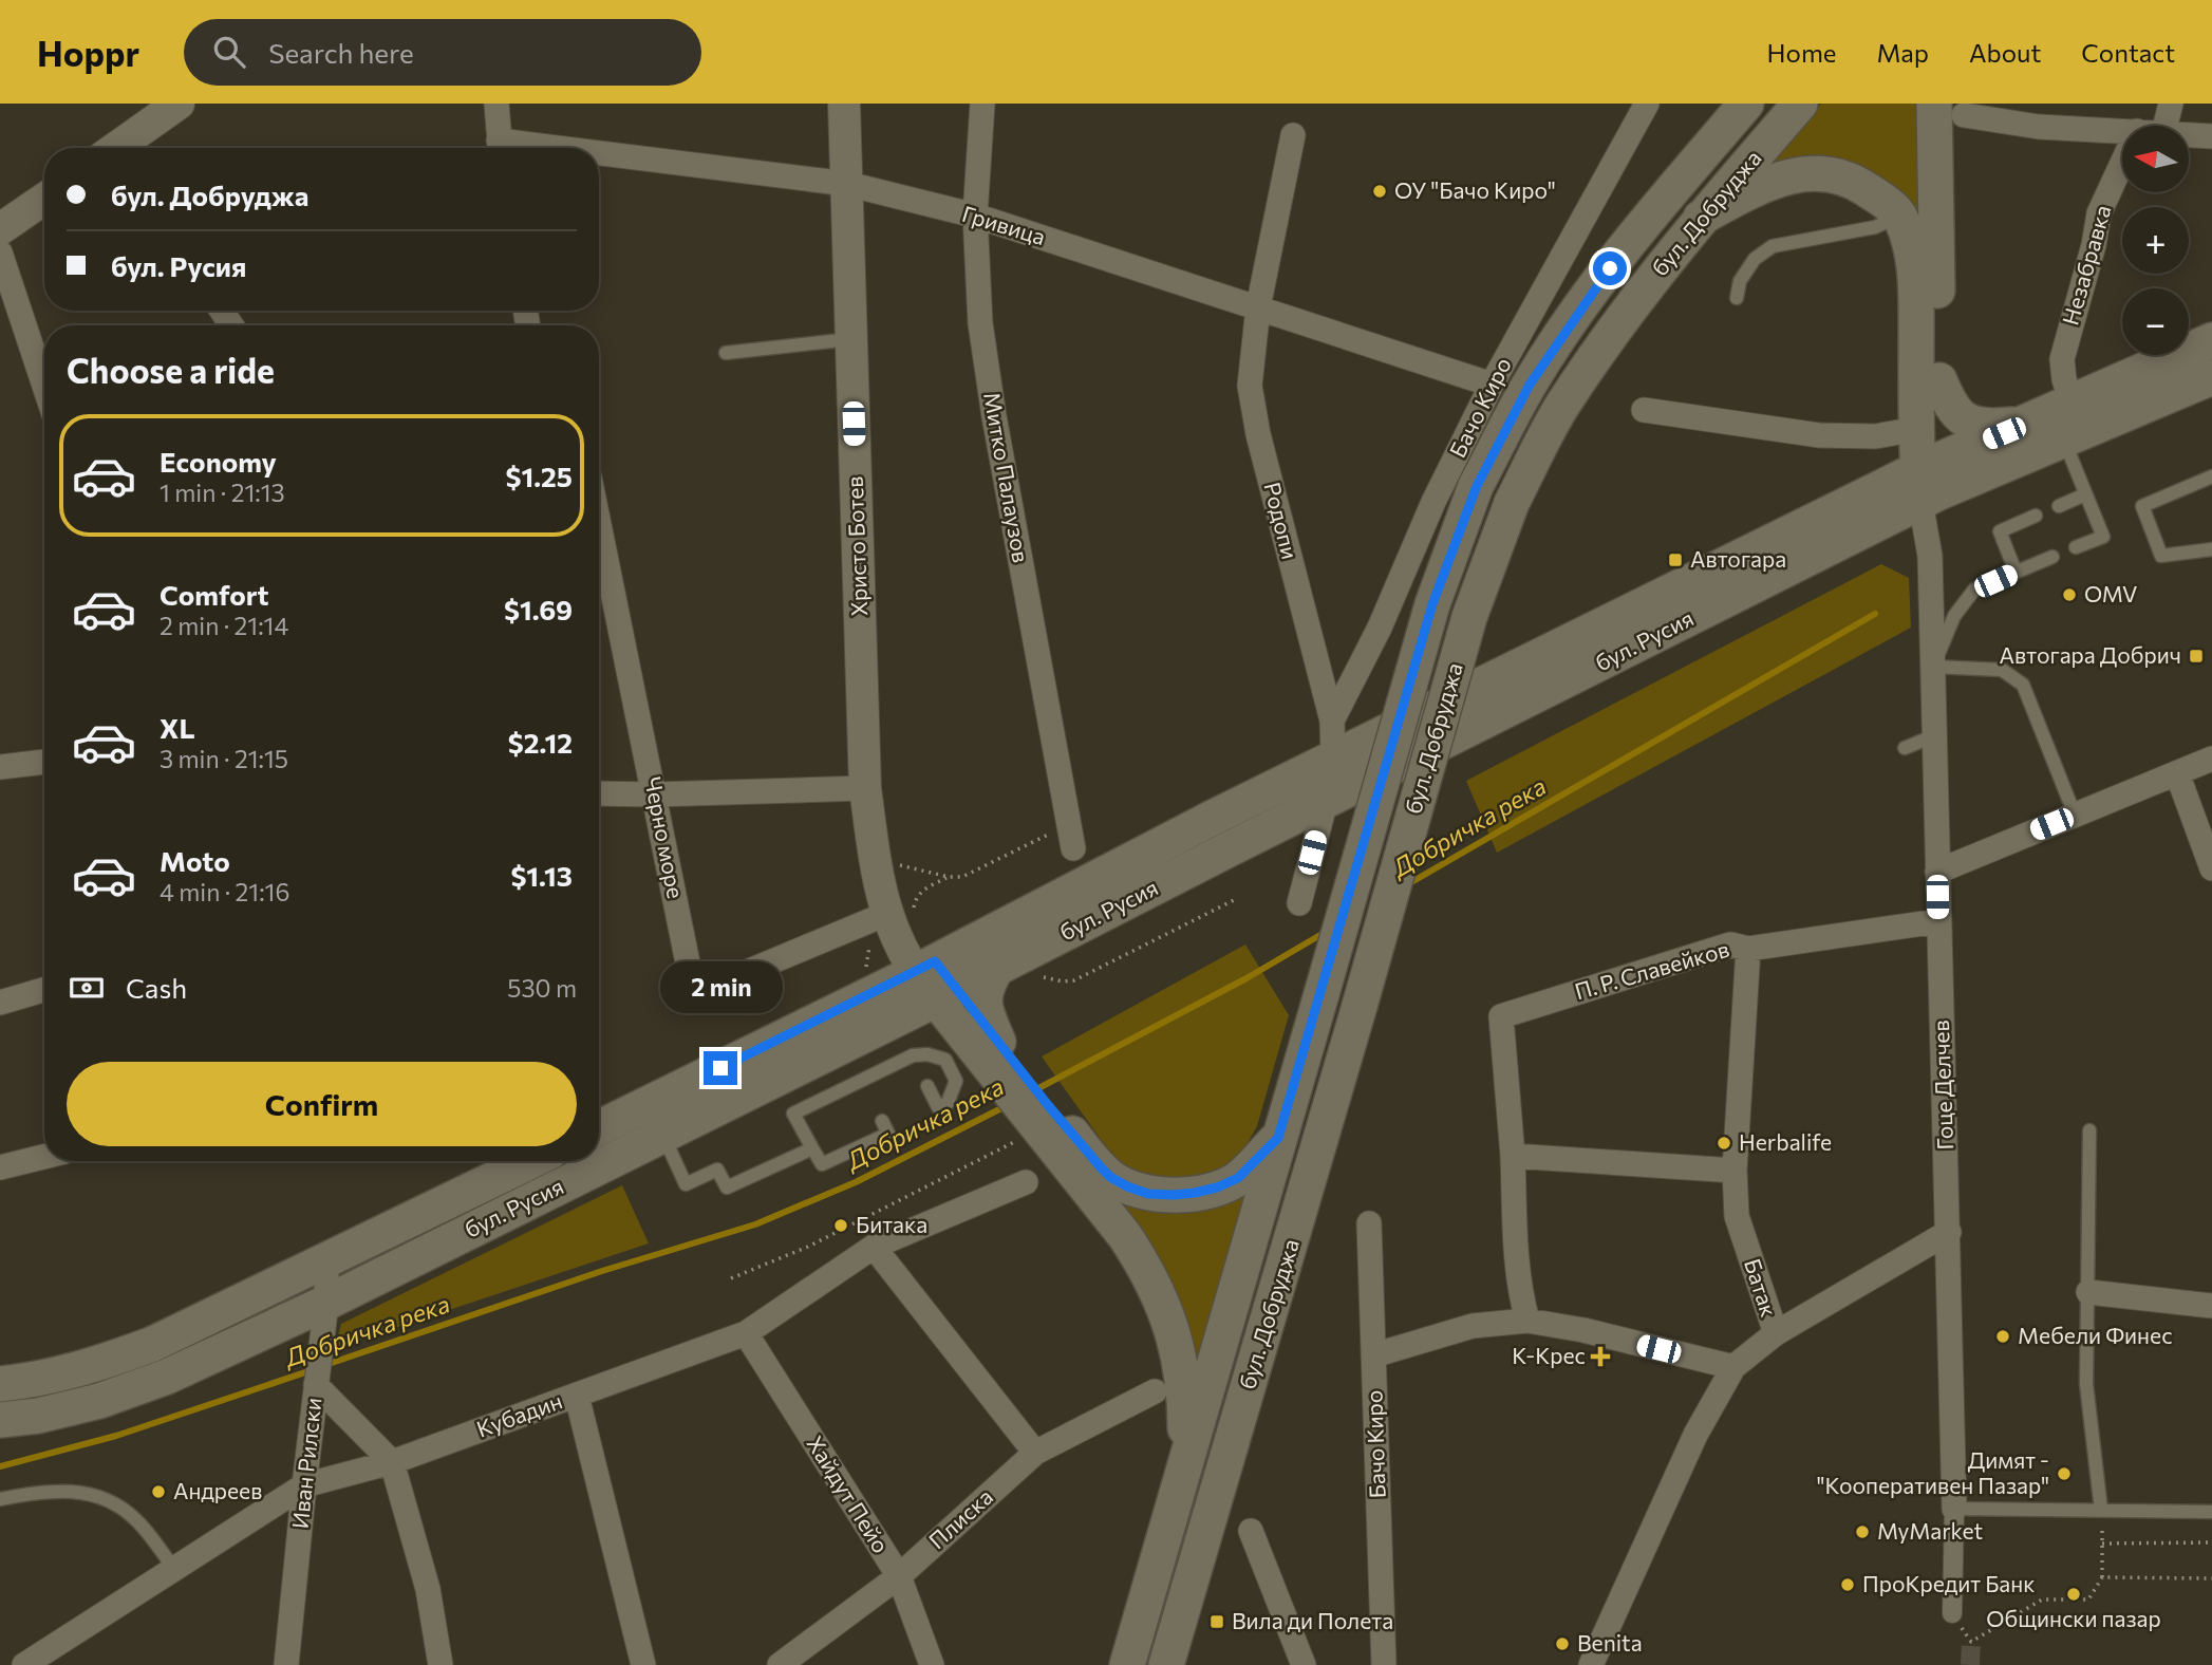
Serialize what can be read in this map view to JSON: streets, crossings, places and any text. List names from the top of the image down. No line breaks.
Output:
{"streets":{"main road":["бул. Добруджа","бул. Русия"],"street":["Гривица","Незабравка","Бачо Киро","Митко Палаузов","Родопи","Христо Ботев","Черно море","П. Р. Славейков","Гоце Делчев","Батак","Кубадин","Иван Рилски","Хайдут Пейо","Плиска"]},"crossings":[["Гривица","Бачо Киро"],["Гривица","Митко Палаузов"],["Гривица","Родопи"],["Гривица","Христо Ботев"],["Незабравка","бул. Русия"],["Бачо Киро","Родопи"],["Родопи","бул. Русия"],["Христо Ботев","Черно море"],["бул. Русия","Гоце Делчев"],["бул. Русия","Иван Рилски"],["П. Р. Славейков","Гоце Делчев"],["П. Р. Славейков","Батак"],["Кубадин","Иван Рилски"],["Кубадин","Хайдут Пейо"],["Хайдут Пейо","Плиска"]],"water":["Добричка река"],"places":{"other":["ОУ \"Бачо Киро\"","OMV","Herbalife","Битака","Мебели Финес","Димят - \"Кооперативен Пазар\"","Андреев","MyMarket","ПроКредит Банк","Общински пазар","Benita"],"transit":["Aвтогара","Автогара Добрич","Вила ди Полета"],"health":["К-Крес"]},"north":"left","page":{"header":"Hoppr","search":"Search here","nav":["Home","Map","About","Contact"],"map_buttons":["+","−"],"banner":["бул. Добруджа","бул. Русия"],"heading":"Choose a ride","list":[{"name":"Economy","note":"1 min · 21:13","value":"$1.25"},{"name":"Comfort","note":"2 min · 21:14","value":"$1.69"},{"name":"XL","note":"3 min · 21:15","value":"$2.12"},{"name":"Moto","note":"4 min · 21:16","value":"$1.13"}],"pay":["Cash","530 m"],"bubble":"2 min","buttons":"Confirm"}}
